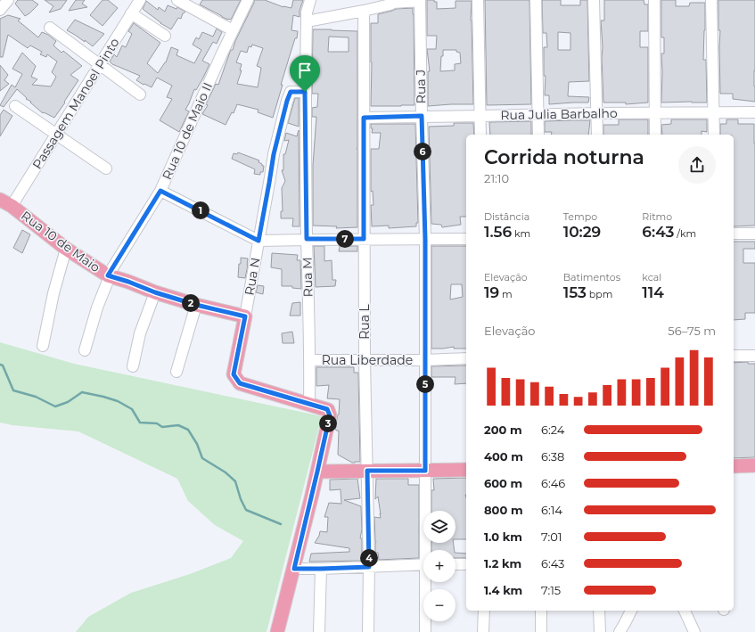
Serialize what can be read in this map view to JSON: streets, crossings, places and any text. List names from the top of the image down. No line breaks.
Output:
{"streets":{"main road":["Rua 10 de Maio","Rua N"],"street":["Rua J","Passagem Manoel Pinto","Rua Julia Barbalho","Rua 10 de Maio II","Rua M","Rua L","Rua Liberdade"]},"crossings":[["Rua J","Rua Julia Barbalho"],["Rua J","Rua Liberdade"],["Passagem Manoel Pinto","Rua 10 de Maio"],["Rua Julia Barbalho","Rua L"],["Rua 10 de Maio II","Rua 10 de Maio"],["Rua 10 de Maio","Rua N"],["Rua N","Rua M"],["Rua M","Rua Liberdade"],["Rua L","Rua Liberdade"]],"page":{"heading":["Corrida noturna","21:10"],"pins":["6","1","7","2","5","3","4"],"stats":[["Distância","1.56 km"],["Tempo","10:29"],["Ritmo","6:43 /km"],["Elevação","19 m"],["Batimentos","153 bpm"],["kcal","114"]],"chart":["Elevação","56–75 m"],"list":[{"name":"200 m","note":"6:24"},{"name":"400 m","note":"6:38"},{"name":"600 m","note":"6:46"},{"name":"800 m","note":"6:14"},{"name":"1.0 km","note":"7:01"},{"name":"1.2 km","note":"6:43"},{"name":"1.4 km","note":"7:15"}],"map_buttons":["+","−"]}}
